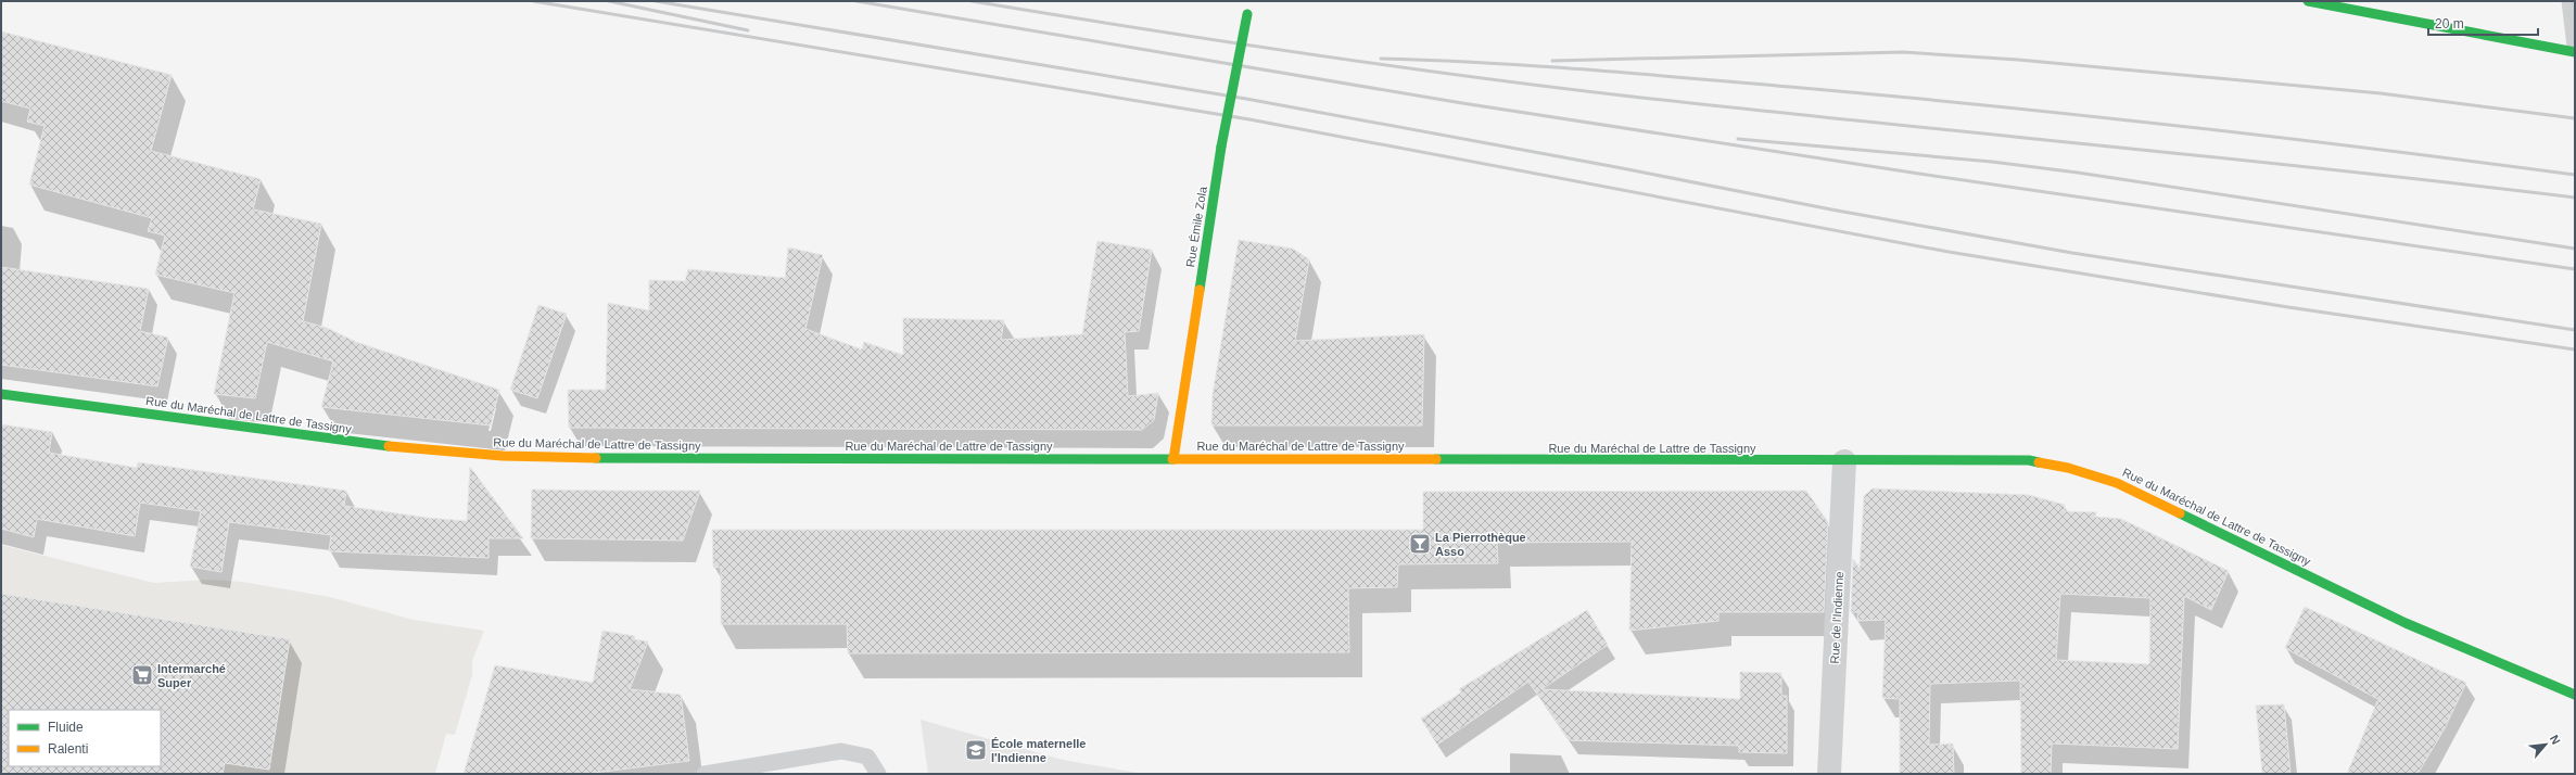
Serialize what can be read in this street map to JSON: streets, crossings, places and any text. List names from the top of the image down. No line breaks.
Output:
{"streets":{"main road":["Rue Émile Zola","Rue du Maréchal de Lattre de Tassigny"],"street":["Rue de l'Indienne"]},"crossings":[["Rue Émile Zola","Rue du Maréchal de Lattre de Tassigny"],["Rue du Maréchal de Lattre de Tassigny","Rue de l'Indienne"]],"places":{"bar":["La Pierrothèque Asso"],"supermarket":["Intermarché Super"],"school or university":["École maternelle l'Indienne"]},"legend":["Fluide","Ralenti"],"scale_bar":"20 m","north":"top right"}
